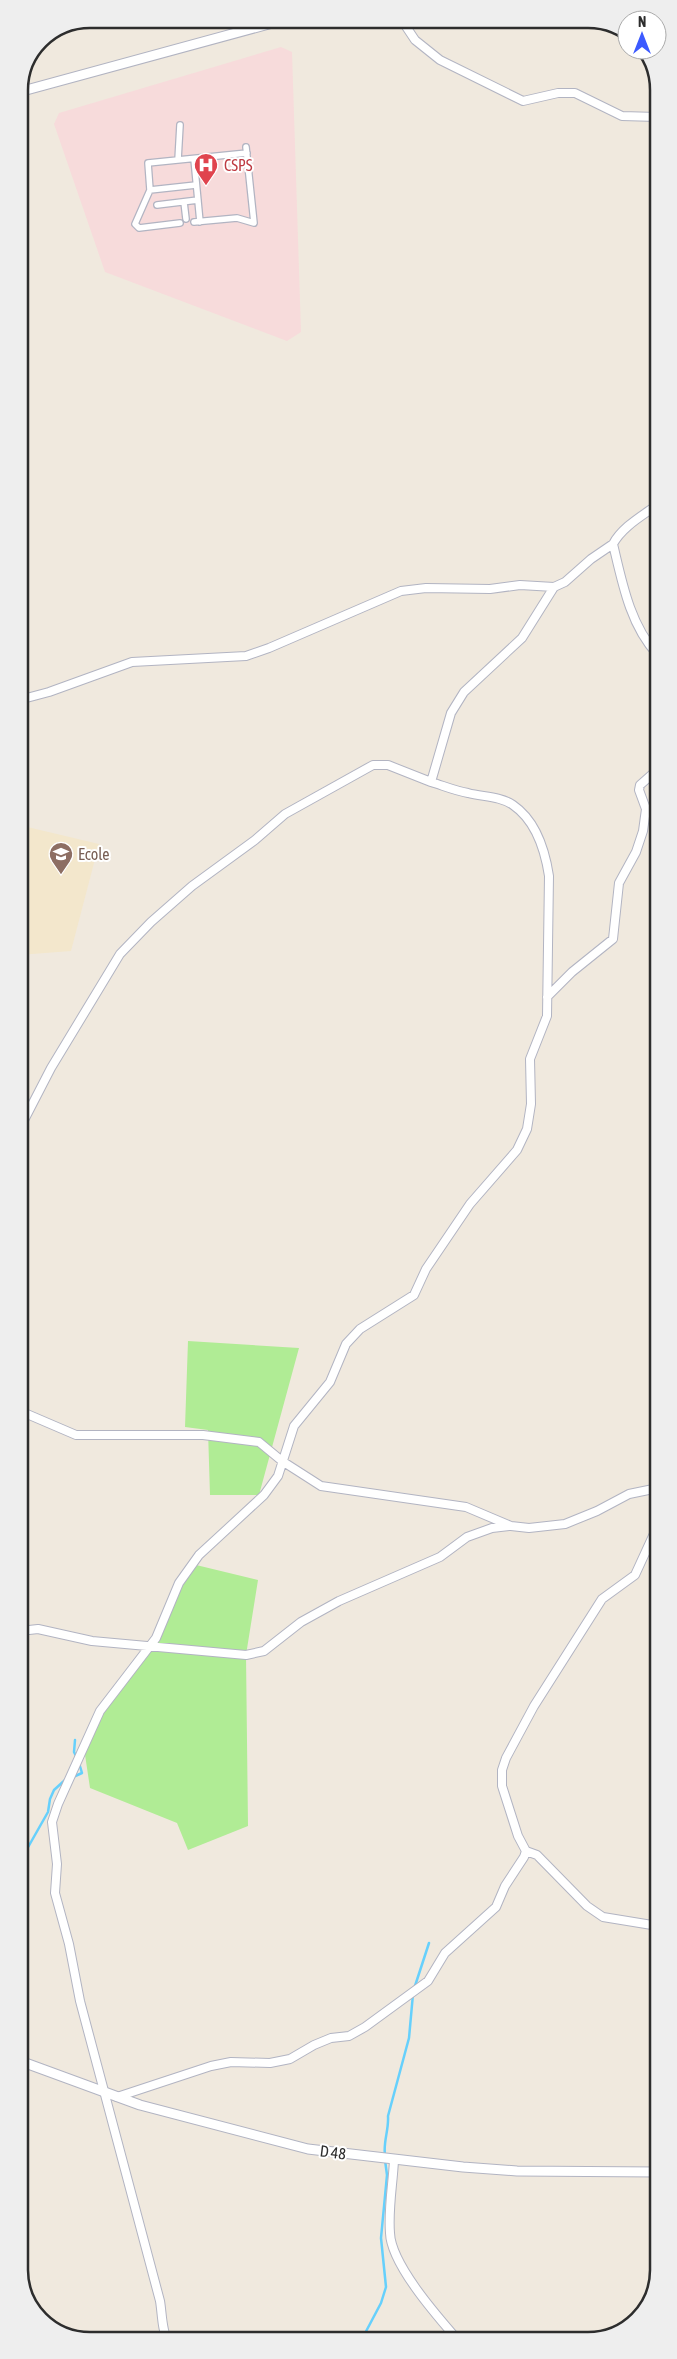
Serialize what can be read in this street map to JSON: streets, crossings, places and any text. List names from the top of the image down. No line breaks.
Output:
{"streets":{"street":["D 48"]},"places":{"hospital":["CSPS"],"school or university":["Ecole"]},"north":"top"}
